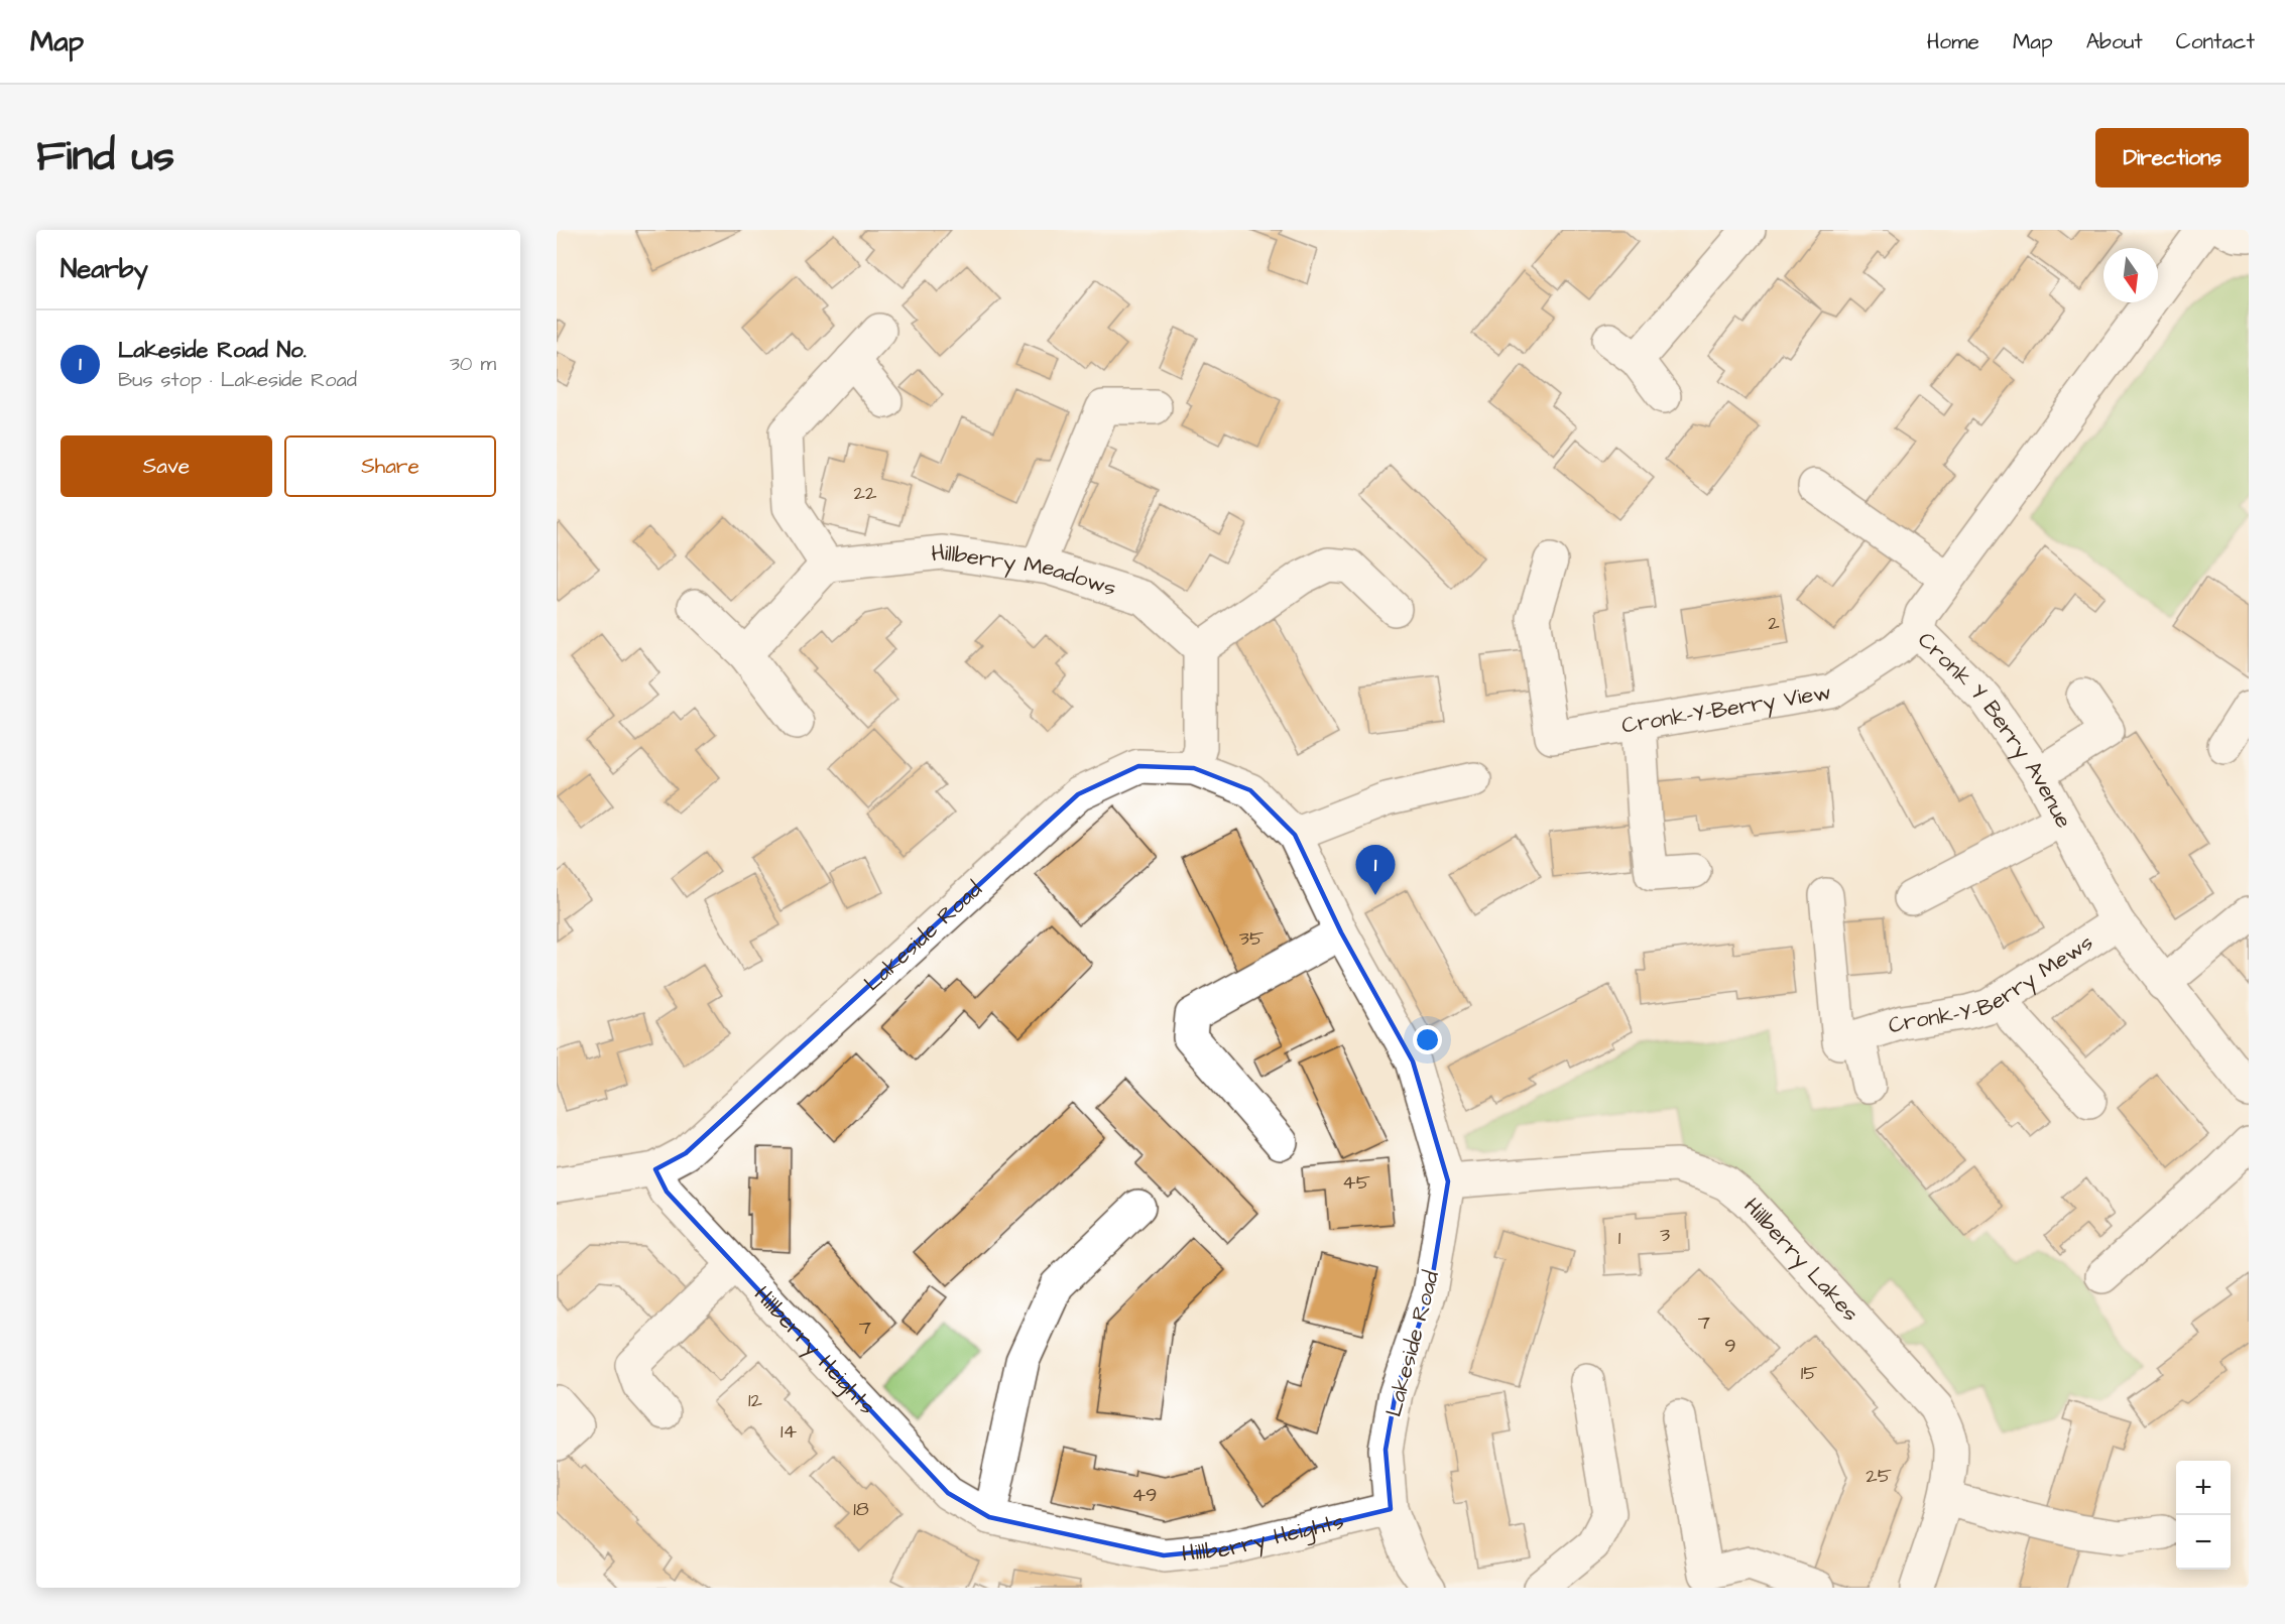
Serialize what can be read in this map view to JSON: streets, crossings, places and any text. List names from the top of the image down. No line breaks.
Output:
{"streets":{"street":["Hillberry Meadows","Cronk-Y-Berry View","Cronk Y Berry Avenue","Lakeside Road","Cronk-Y-Berry Mews","Hillberry Lakes","Hillberry Heights"]},"crossings":[["Cronk-Y-Berry View","Cronk Y Berry Avenue"],["Cronk Y Berry Avenue","Cronk-Y-Berry Mews"],["Lakeside Road","Hillberry Lakes"],["Lakeside Road","Hillberry Heights"]],"house_numbers":["22","2","35","45","3","1","7","7","9","15","12","14","25","49","18"],"north":"bottom","page":{"header":"Map","nav":["Home","Map","About","Contact"],"title":"Find us","buttons":["Directions",["Save","Share"]],"heading":"Nearby","list":[{"mark":"1","name":"Lakeside Road No.","note":"Bus stop · Lakeside Road","value":"30 m"}],"pins":"1","map_buttons":["+","−"]}}
